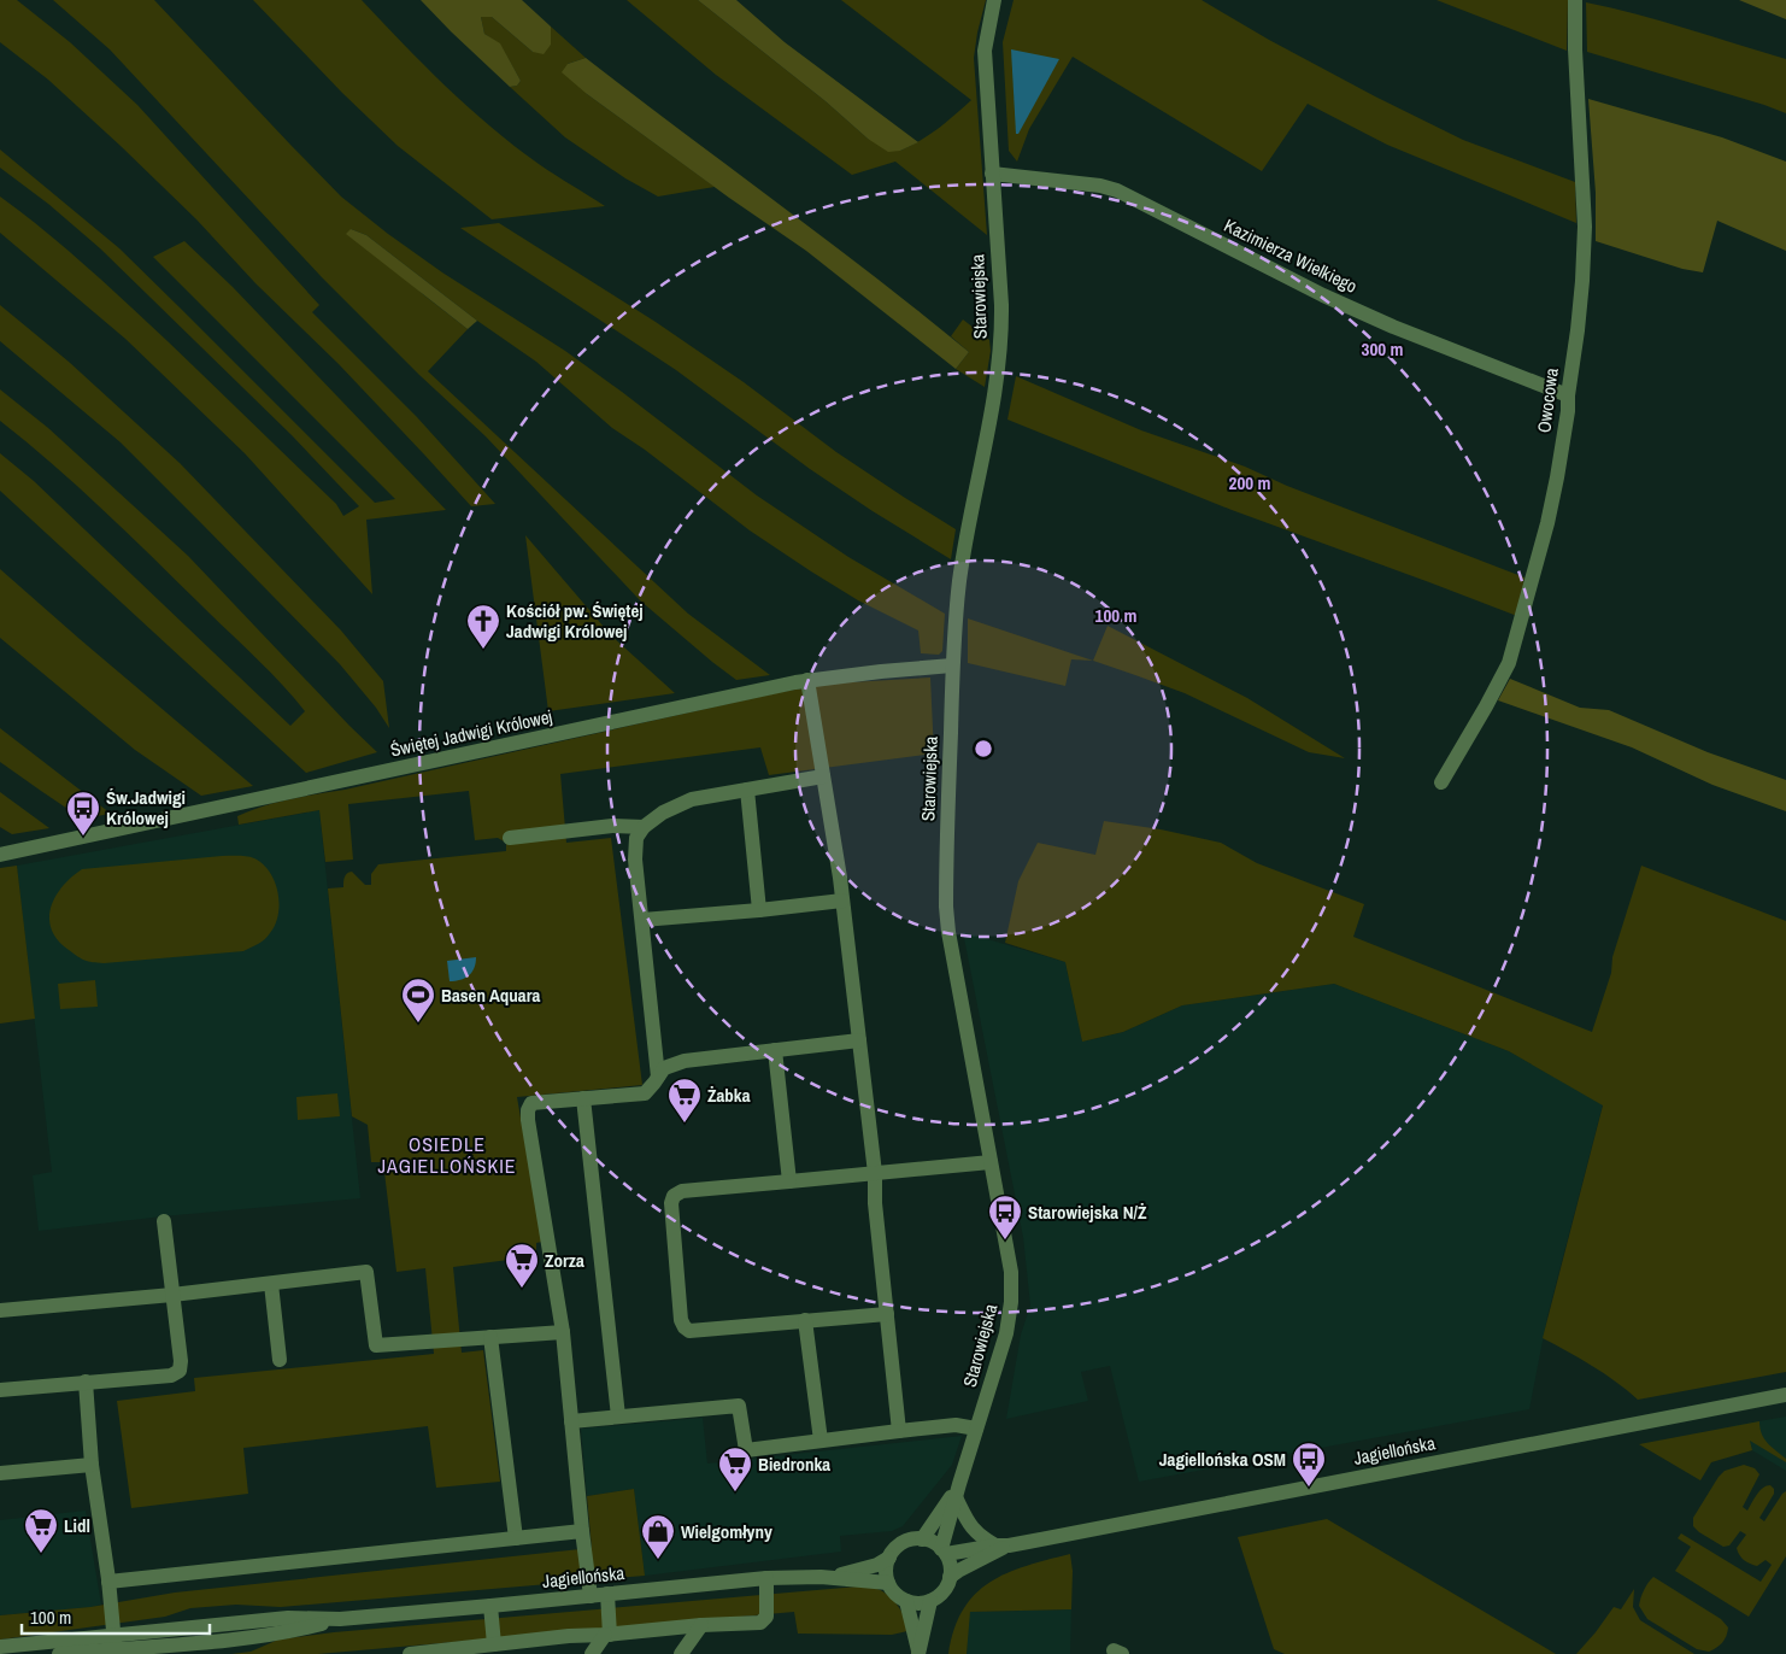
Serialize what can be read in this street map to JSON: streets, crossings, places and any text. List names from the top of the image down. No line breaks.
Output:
{"streets":{"street":["Kazimierza Wielkiego","Starowiejska","Owocowa","Świętej Jadwigi Królowej","Jagiellońska"]},"crossings":[["Kazimierza Wielkiego","Starowiejska"],["Kazimierza Wielkiego","Owocowa"],["Starowiejska","Świętej Jadwigi Królowej"],["Starowiejska","Jagiellońska"]],"districts":["OSIEDLE JAGIELLOŃSKIE"],"places":{"church":["Kościół pw. Świętej Jadwigi Królowej"],"bus stop":["Św.Jadwigi Królowej","Starowiejska N/Ż","Jagiellońska OSM"],"sports":["Basen Aquara"],"supermarket":["Żabka","Zorza","Biedronka","Lidl"],"shop":["Wielgomłyny"]},"scale_bar":"100 m","rings":["300 m","200 m","100 m"]}
